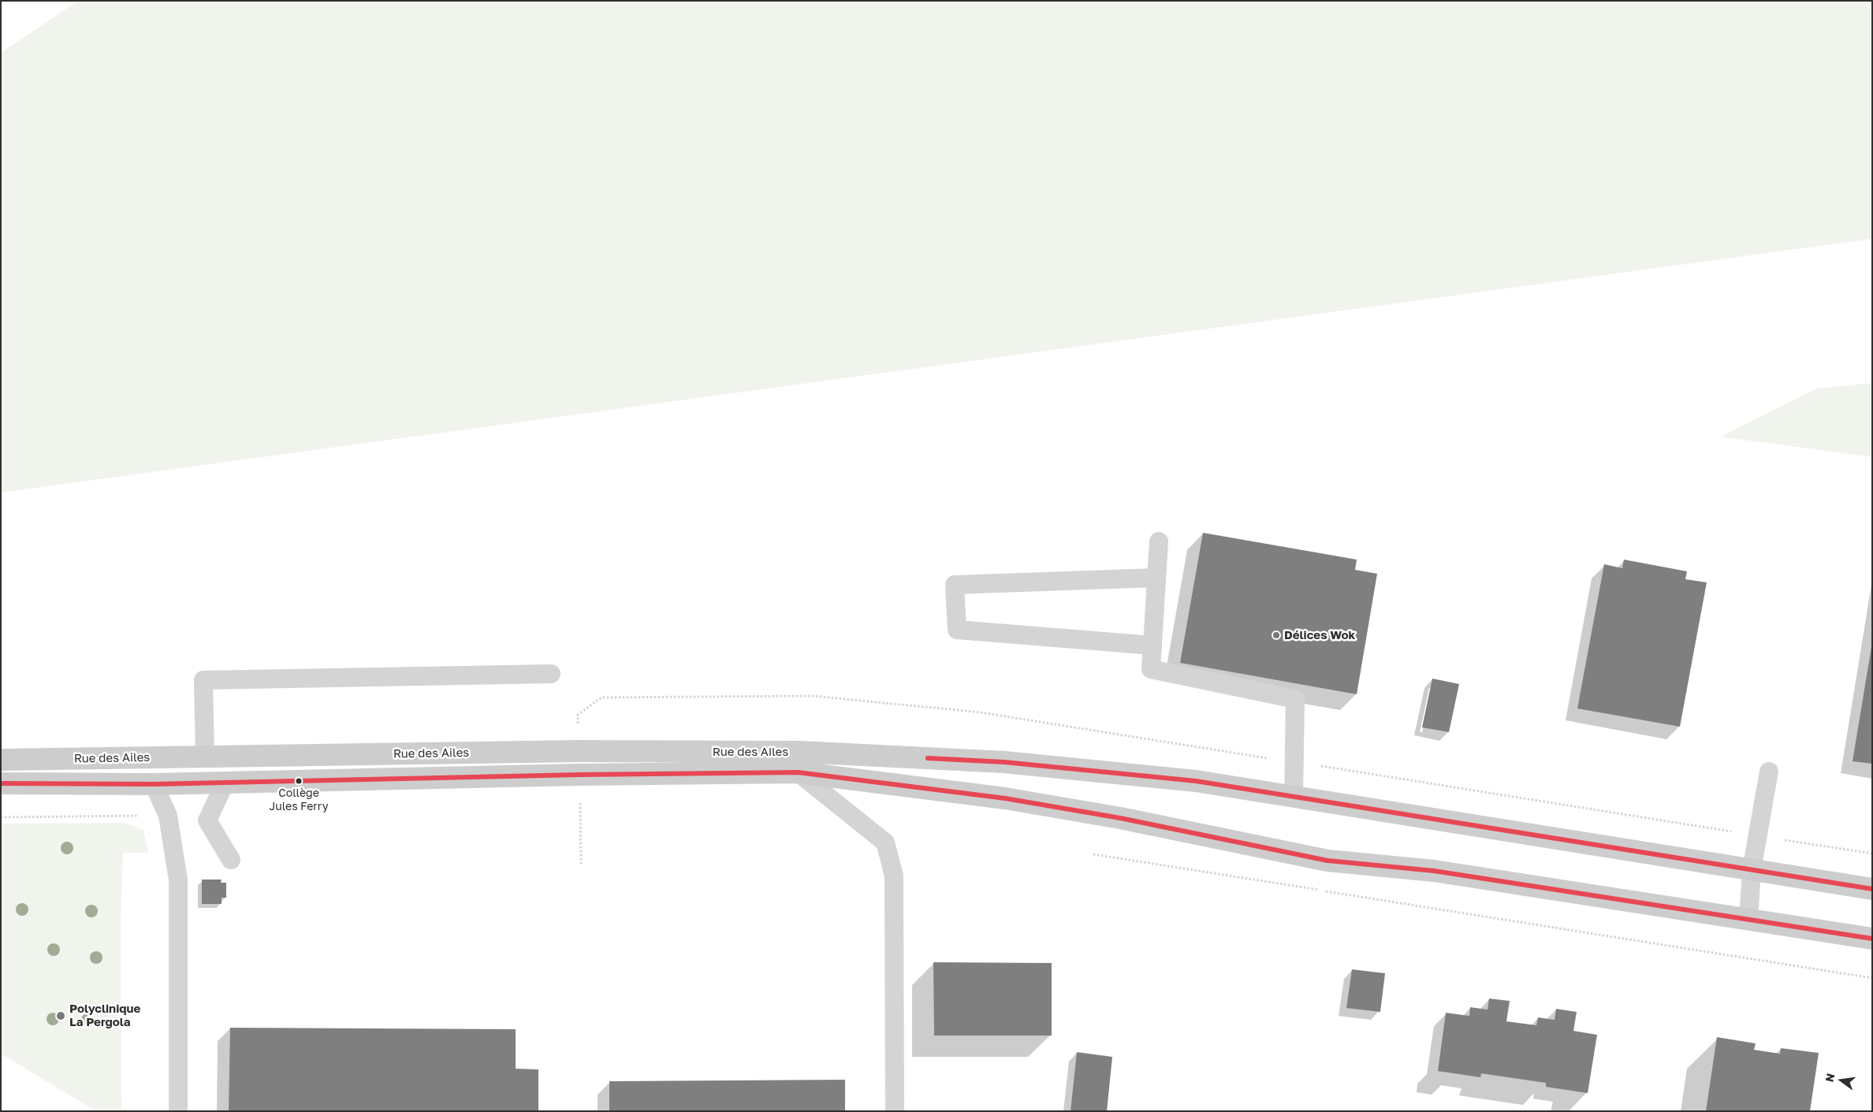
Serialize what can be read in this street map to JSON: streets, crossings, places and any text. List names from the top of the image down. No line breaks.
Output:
{"streets":{"main road":["Rue des Ailes"]},"places":["Délices Wok","Collège Jules Ferry","Polyclinique La Pergola"],"north":"left"}
